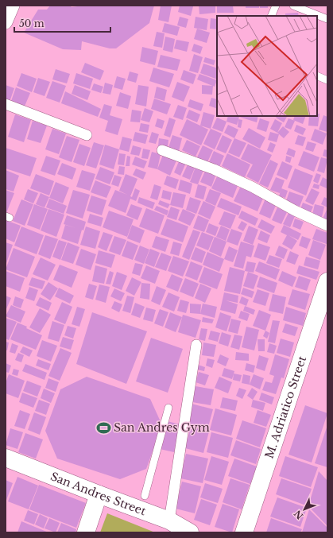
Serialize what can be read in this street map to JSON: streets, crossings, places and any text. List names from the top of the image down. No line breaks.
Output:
{"streets":{"street":["M. Adriatico Street","San Andres Street"]},"places":{"sports":["San Andres Gym"]},"scale_bar":"50 m","north":"bottom left"}
